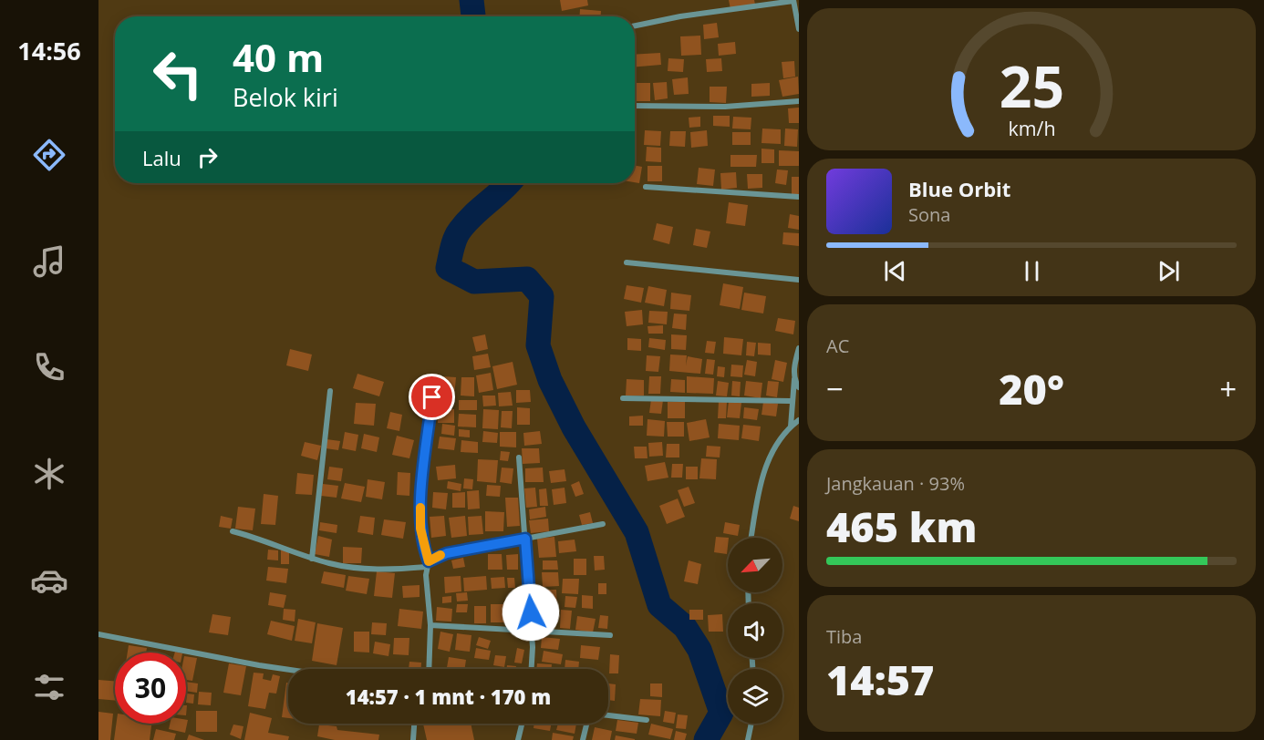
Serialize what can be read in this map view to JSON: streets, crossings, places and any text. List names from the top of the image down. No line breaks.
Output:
{"north":"bottom left","page":{"tabs":"14:56","turn":["40 m","Belok kiri"],"then":"Lalu","song":["Blue Orbit","Sona"],"tile":["AC",["Jangkauan · 93%","465 km"],["Tiba","14:57"]],"heat":["−","20°","+"],"limit":"30","trip":"14:57 · 1 mnt · 170 m","gauge":["25","km/h"]}}
